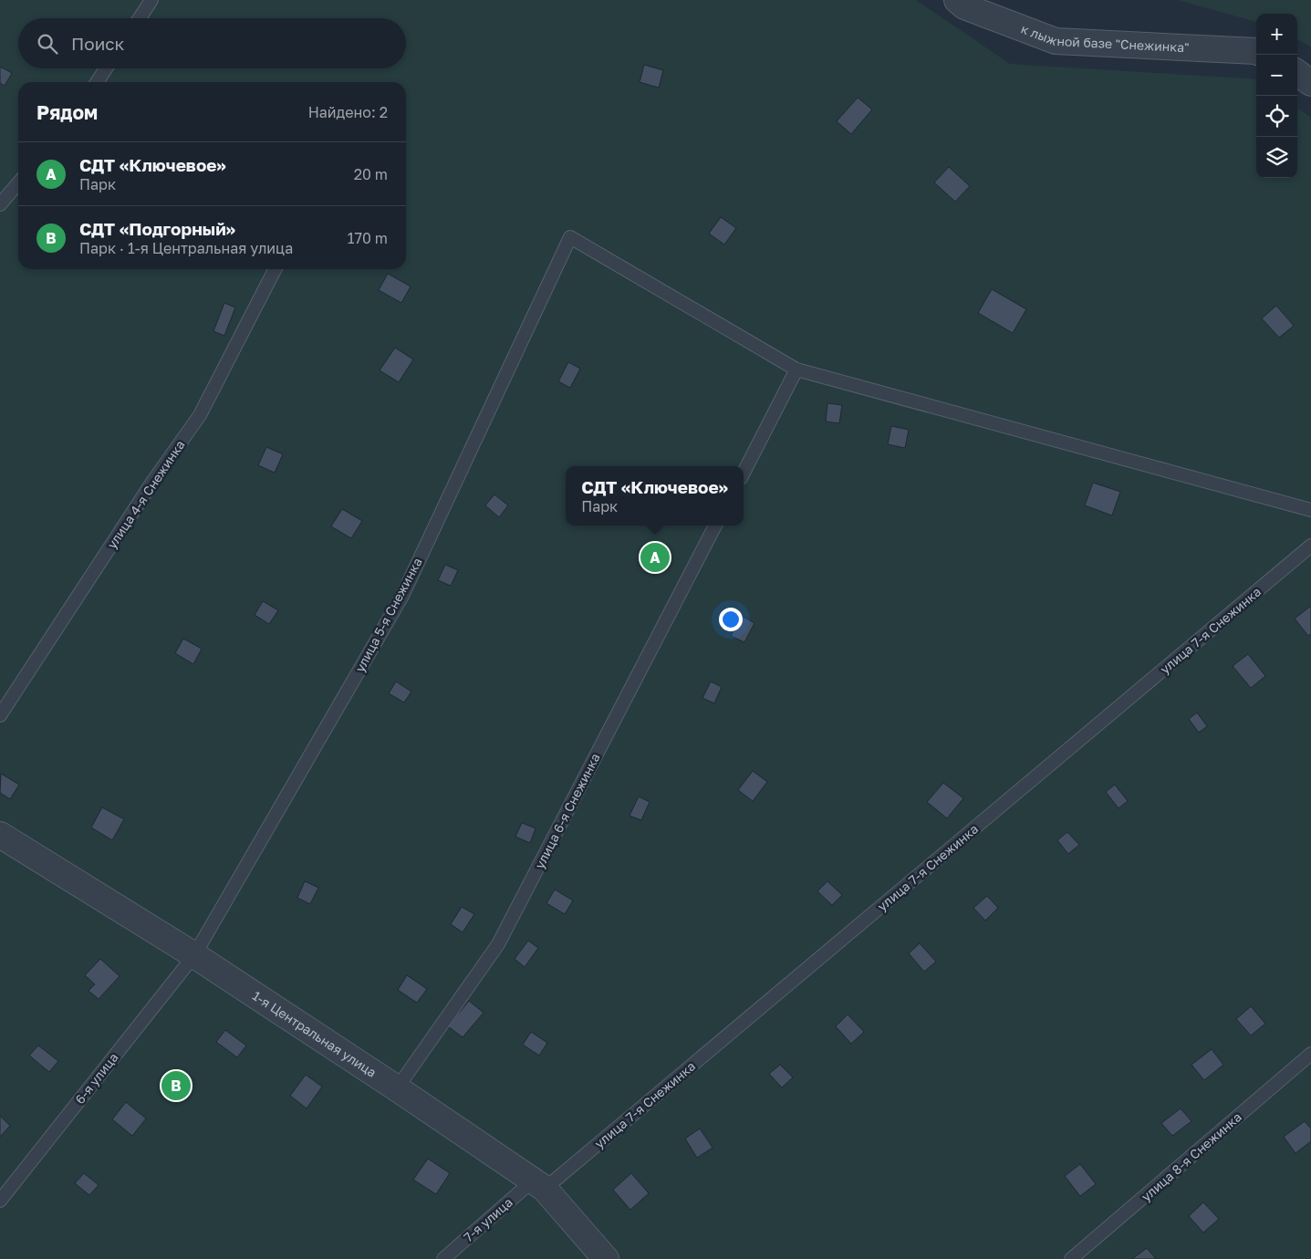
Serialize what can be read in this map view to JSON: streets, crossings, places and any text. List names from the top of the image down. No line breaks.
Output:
{"streets":{"street":["к лыжной базе \"Снежинка\"","1-я Центральная улица"],"lane":["улица 4-я Снежинка","улица 5-я Снежинка","улица 7-я Снежинка","улица 6-я Снежинка","6-я улица","улица 8-я Снежинка","7-я улица"]},"crossings":[["улица 5-я Снежинка","1-я Центральная улица"],["улица 5-я Снежинка","6-я улица"],["улица 7-я Снежинка","1-я Центральная улица"],["улица 7-я Снежинка","7-я улица"],["улица 6-я Снежинка","1-я Центральная улица"],["1-я Центральная улица","6-я улица"],["1-я Центральная улица","7-я улица"]],"page":{"map_buttons":["+","−"],"search":"Поиск","heading":["Рядом","Найдено: 2"],"list":[{"mark":"A","name":"СДТ «Ключевое»","note":"Парк","value":"20 m"},{"mark":"B","name":"СДТ «Подгорный»","note":"Парк · 1-я Центральная улица","value":"170 m"}],"popup":["СДТ «Ключевое»","Парк"],"pins":["A","B"]}}
